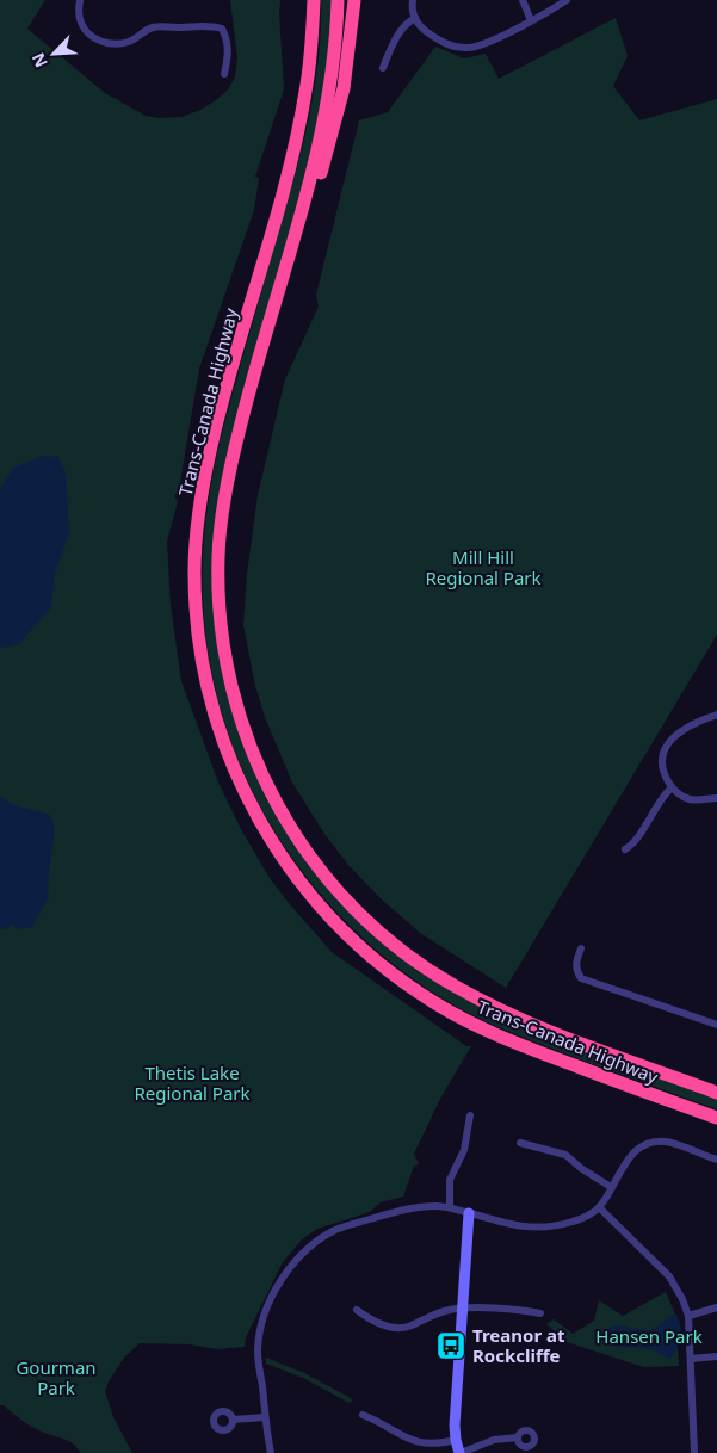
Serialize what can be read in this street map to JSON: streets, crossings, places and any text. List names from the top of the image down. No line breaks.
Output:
{"streets":{"highway":["Trans-Canada Highway"]},"parks":["Mill Hill Regional Park","Thetis Lake Regional Park","Hansen Park","Gourman Park"],"places":{"bus stop":["Treanor at Rockcliffe"]},"north":"bottom left"}
